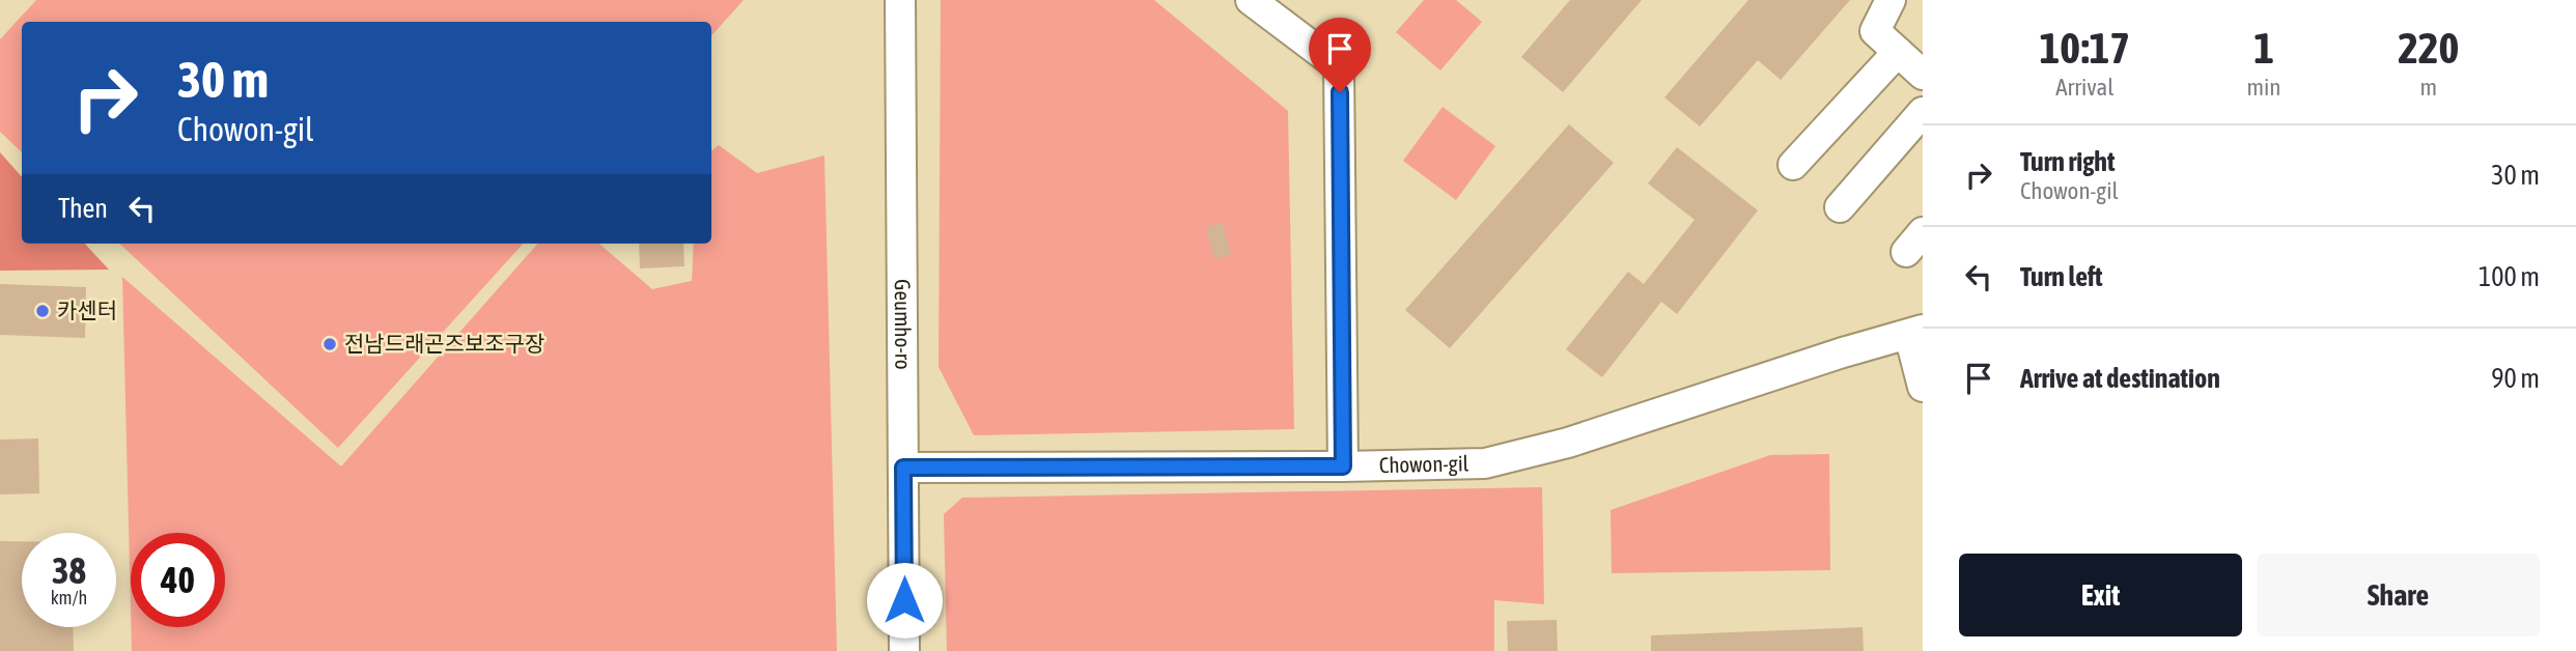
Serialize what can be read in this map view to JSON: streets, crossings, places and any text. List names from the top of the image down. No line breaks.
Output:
{"streets":{"street":["Geumho-ro","Chowon-gil"]},"crossings":[["Geumho-ro","Chowon-gil"]],"places":["카센터","전남드래곤즈보조구장"],"page":{"eta":["10:17","Arrival","1","min","220","m"],"turn":["30 m","Chowon-gil"],"list":[{"name":"Turn right","note":"Chowon-gil","value":"30 m"},{"name":"Turn left","value":"100 m"},{"name":"Arrive at destination","value":"90 m"}],"then":"Then","speed":"38 km/h","limit":"40","buttons":["Exit","Share"]}}
